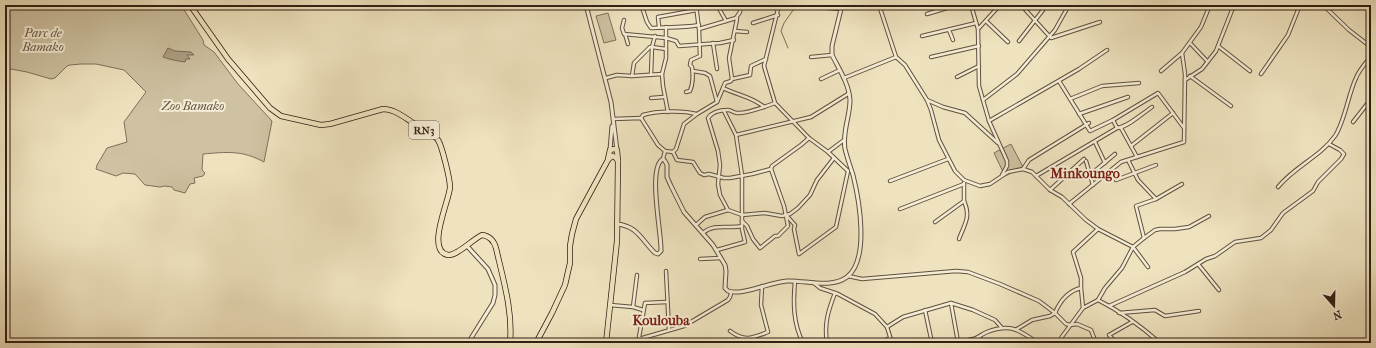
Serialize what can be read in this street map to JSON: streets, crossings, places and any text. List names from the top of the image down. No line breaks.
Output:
{"streets":{"highway":["RN3"]},"districts":["Minkoungo","Koulouba"],"parks":["Parc de Bamako","Zoo Bamako"],"north":"bottom"}
